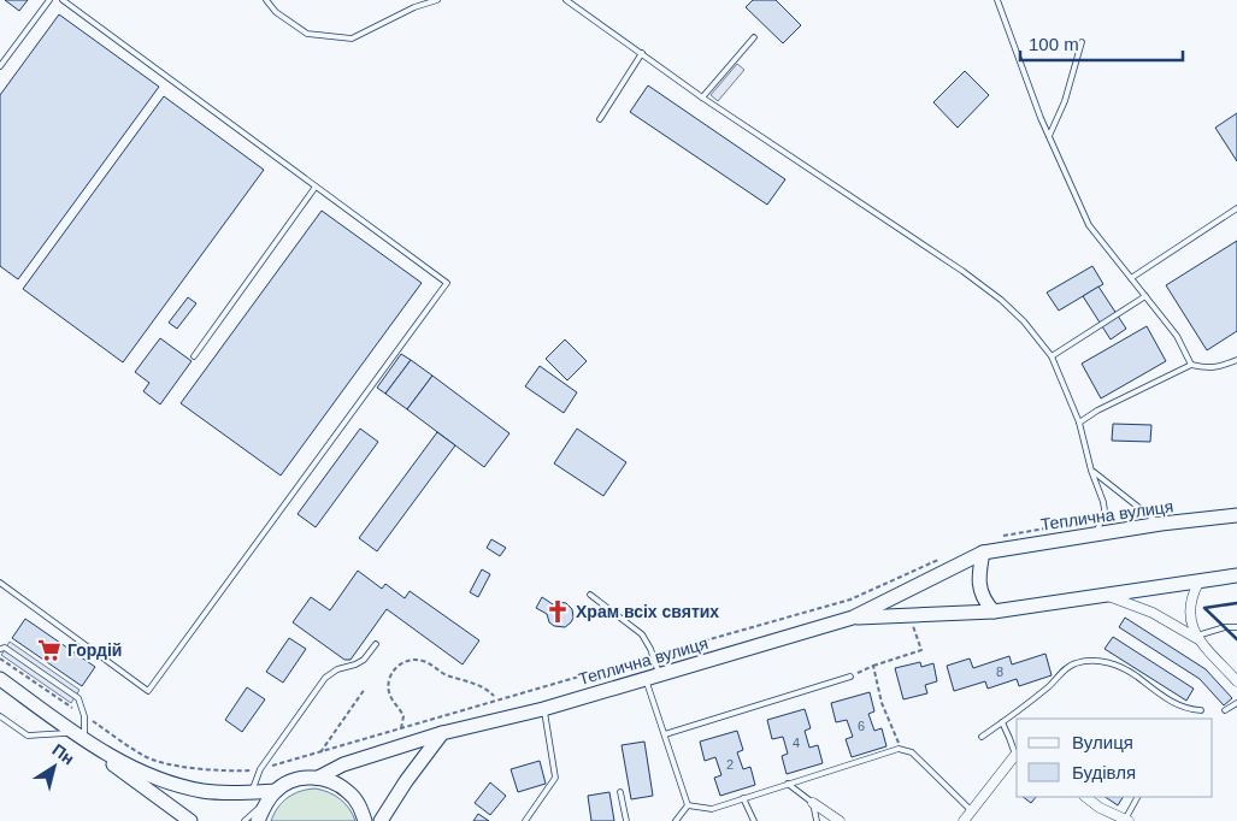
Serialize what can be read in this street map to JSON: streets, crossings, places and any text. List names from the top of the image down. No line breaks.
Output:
{"streets":{"main road":["Теплична вулиця"]},"places":{"church":["Храм всіх святих"],"supermarket":["Гордій"]},"house_numbers":["8","6","4","2"],"legend":["Вулиця","Будівля"],"scale_bar":"100 m","north":"top right"}
